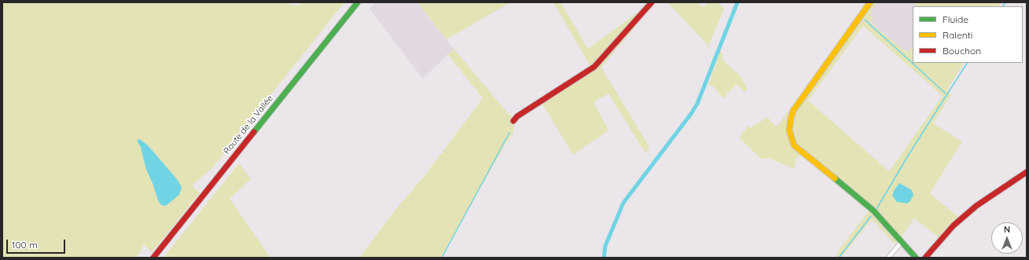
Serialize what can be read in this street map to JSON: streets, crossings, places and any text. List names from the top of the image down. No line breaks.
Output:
{"streets":{"street":["Route de la Vallée"]},"legend":["Fluide","Ralenti","Bouchon"],"scale_bar":"100 m","north":"top"}
